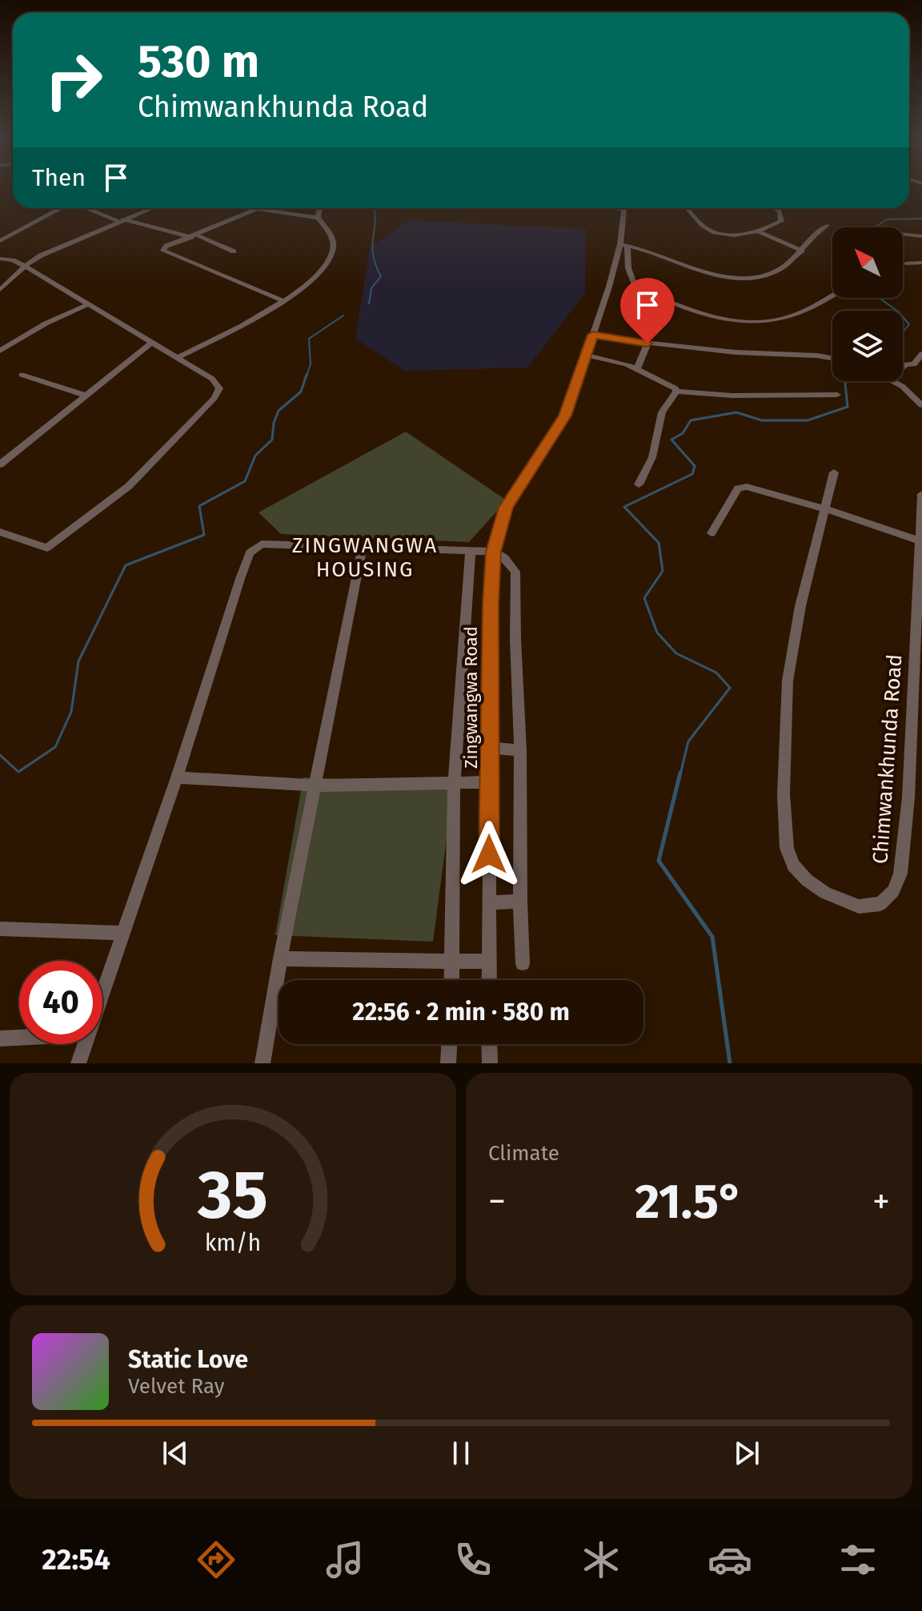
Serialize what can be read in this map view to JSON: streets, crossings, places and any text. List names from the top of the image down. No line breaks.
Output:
{"streets":{"street":["Zingwangwa Road","Chimwankhunda Road"]},"districts":["ZINGWANGWA HOUSING"],"north":"top left","page":{"turn":["530 m","Chimwankhunda Road"],"then":"Then","limit":"40","trip":"22:56 · 2 min · 580 m","tile":"Climate","heat":["−","21.5°","+"],"song":["Static Love","Velvet Ray"],"tabs":"22:54","gauge":["35","km/h"]}}
